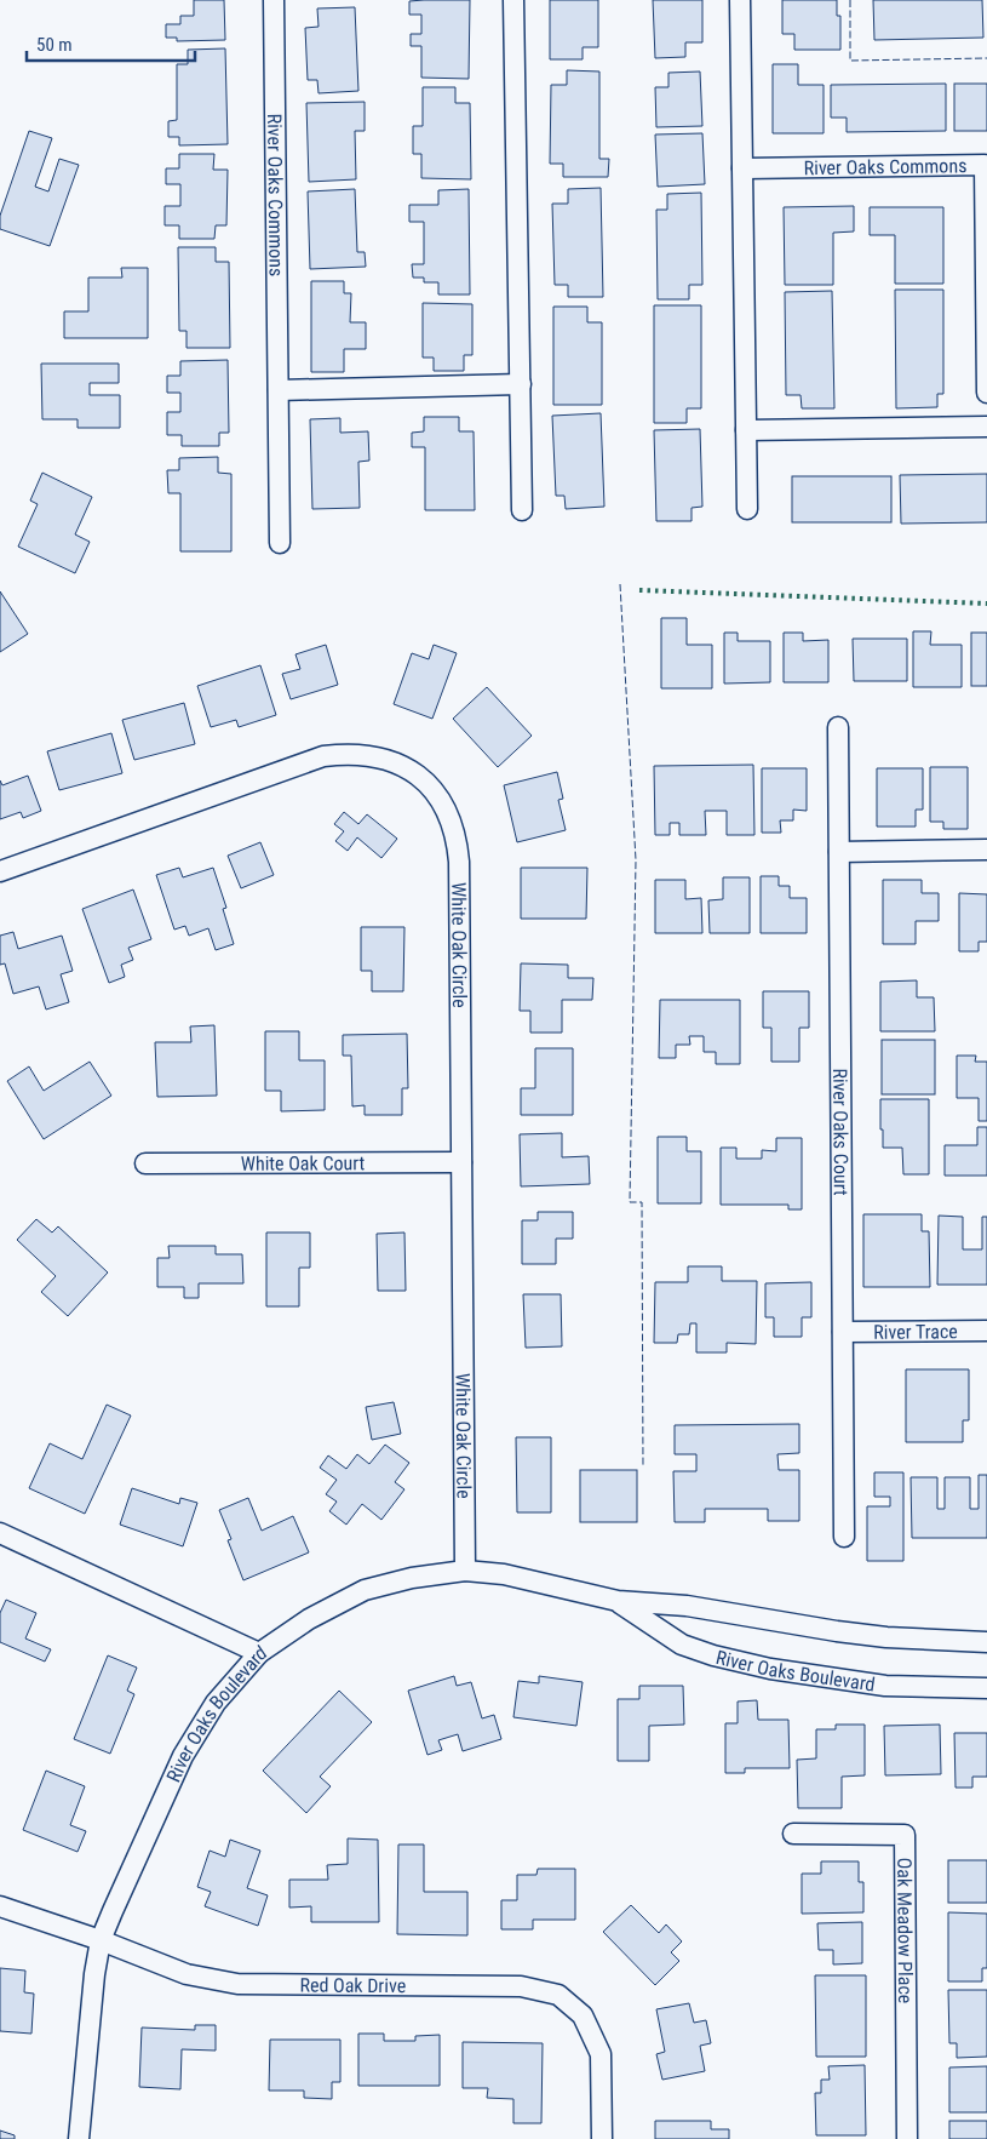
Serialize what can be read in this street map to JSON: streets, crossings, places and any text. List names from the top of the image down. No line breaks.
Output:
{"streets":{"street":["River Oaks Commons","White Oak Circle","River Oaks Court","White Oak Court","River Trace","River Oaks Boulevard","Oak Meadow Place","Red Oak Drive"]},"crossings":[["White Oak Circle","White Oak Court"],["White Oak Circle","River Oaks Boulevard"],["River Oaks Court","River Trace"],["River Oaks Boulevard","Red Oak Drive"]],"scale_bar":"50 m"}
